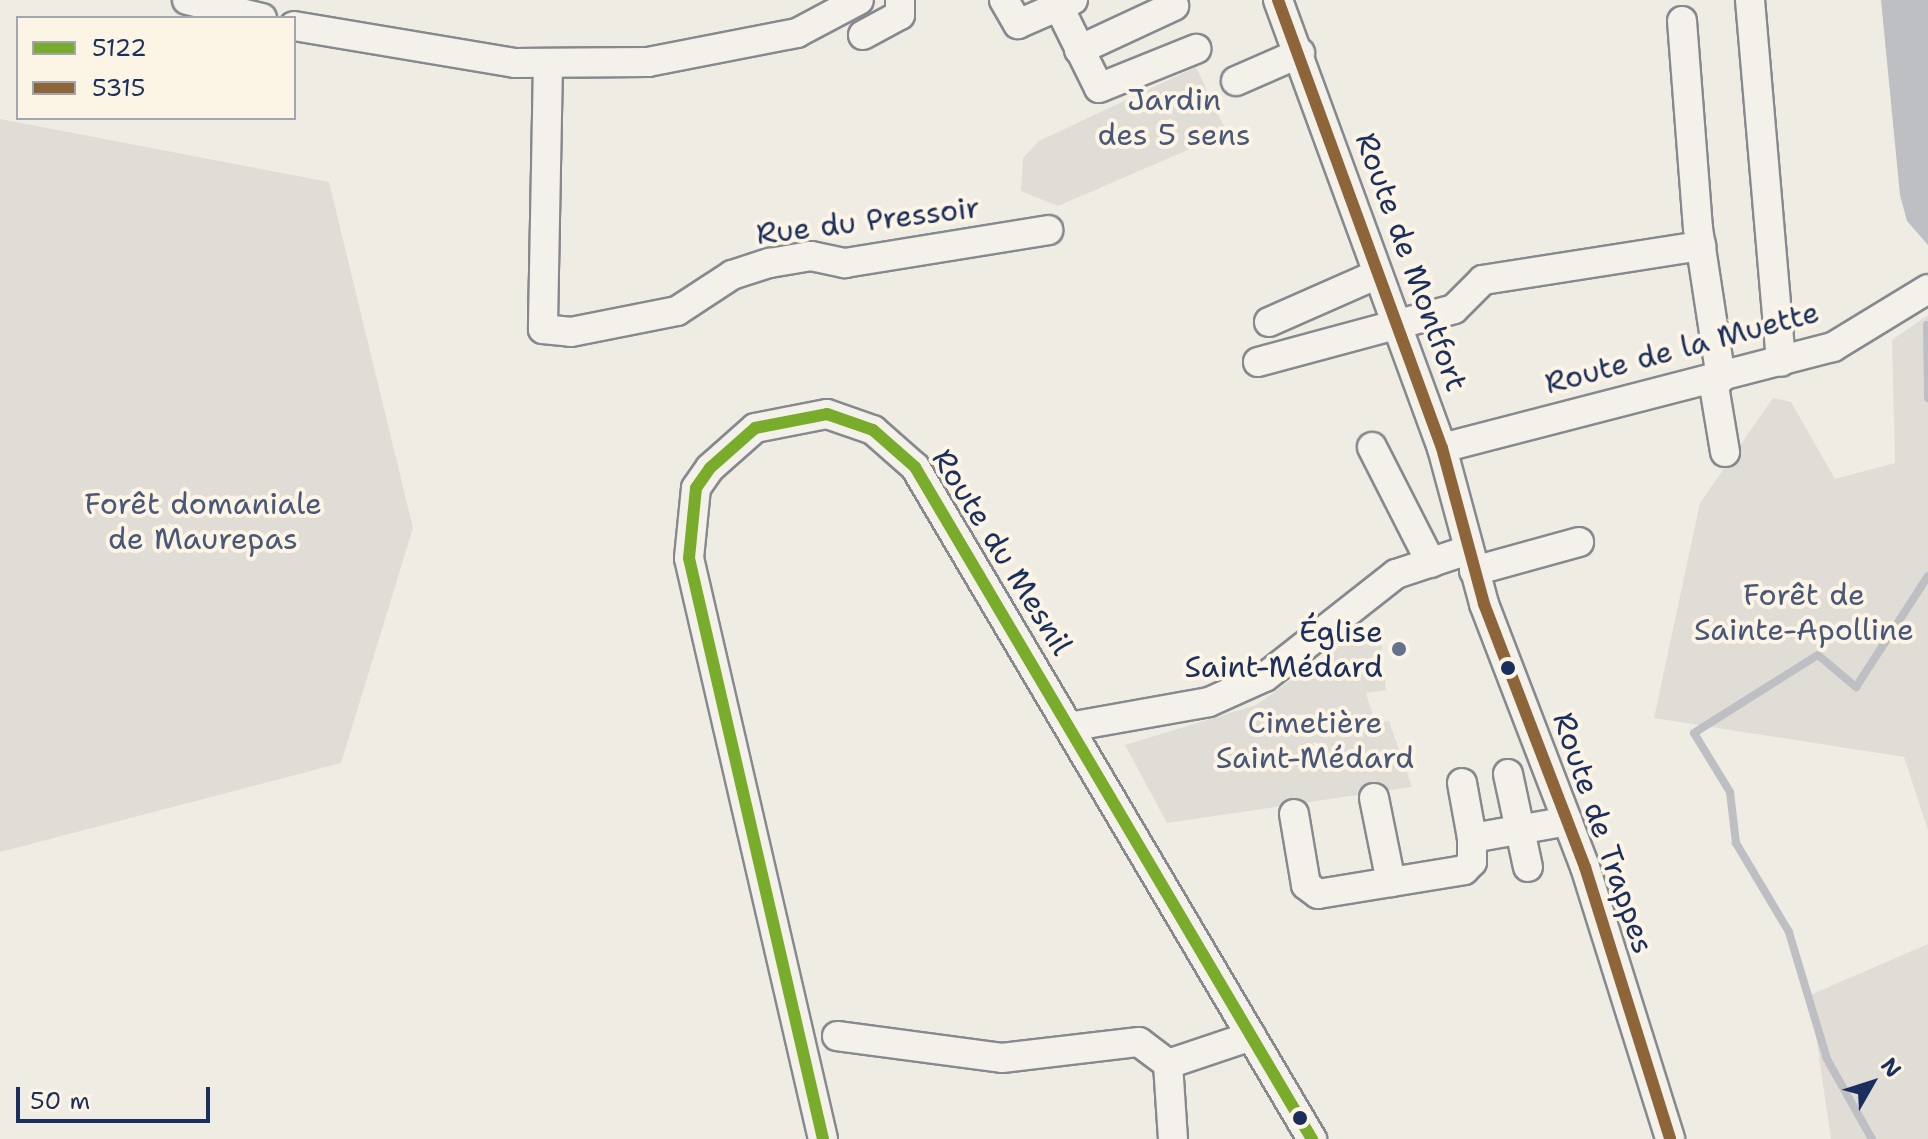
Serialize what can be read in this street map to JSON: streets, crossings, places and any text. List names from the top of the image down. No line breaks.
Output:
{"streets":{"street":["Rue du Pressoir","Route de Montfort","Route de la Muette","Route du Mesnil","Route de Trappes"]},"crossings":[["Route de Montfort","Route de la Muette"],["Route de Montfort","Route de Trappes"]],"parks":["Jardin des 5 sens","Forêt domaniale de Maurepas","Forêt de Sainte-Apolline","Cimetière Saint-Médard"],"places":["Église Saint-Médard"],"lines":["transit line 5315","transit line 5122"],"legend":["5122","5315"],"scale_bar":"50 m","north":"top right"}
